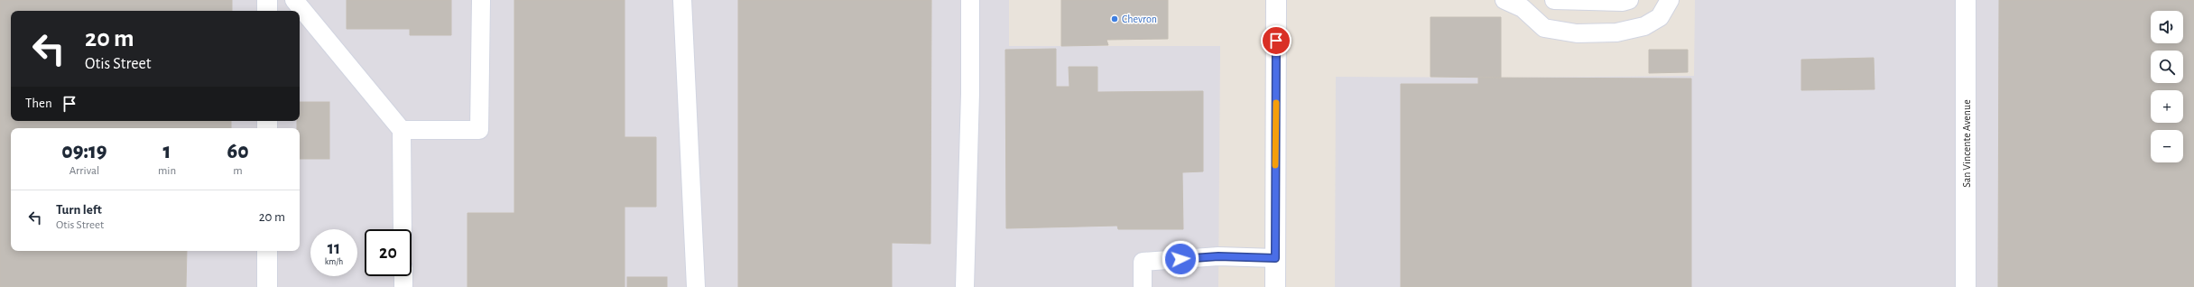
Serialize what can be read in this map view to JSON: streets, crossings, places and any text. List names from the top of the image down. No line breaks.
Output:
{"streets":{"street":["San Vincente Avenue"]},"places":["Chevron"],"page":{"map_buttons":["+","−"],"turn":["20 m","Otis Street"],"then":"Then","eta":["09:19","Arrival","1","min","60","m"],"list":[{"name":"Turn left","note":"Otis Street","value":"20 m"}],"speed":"11 km/h","limit":"20"}}
